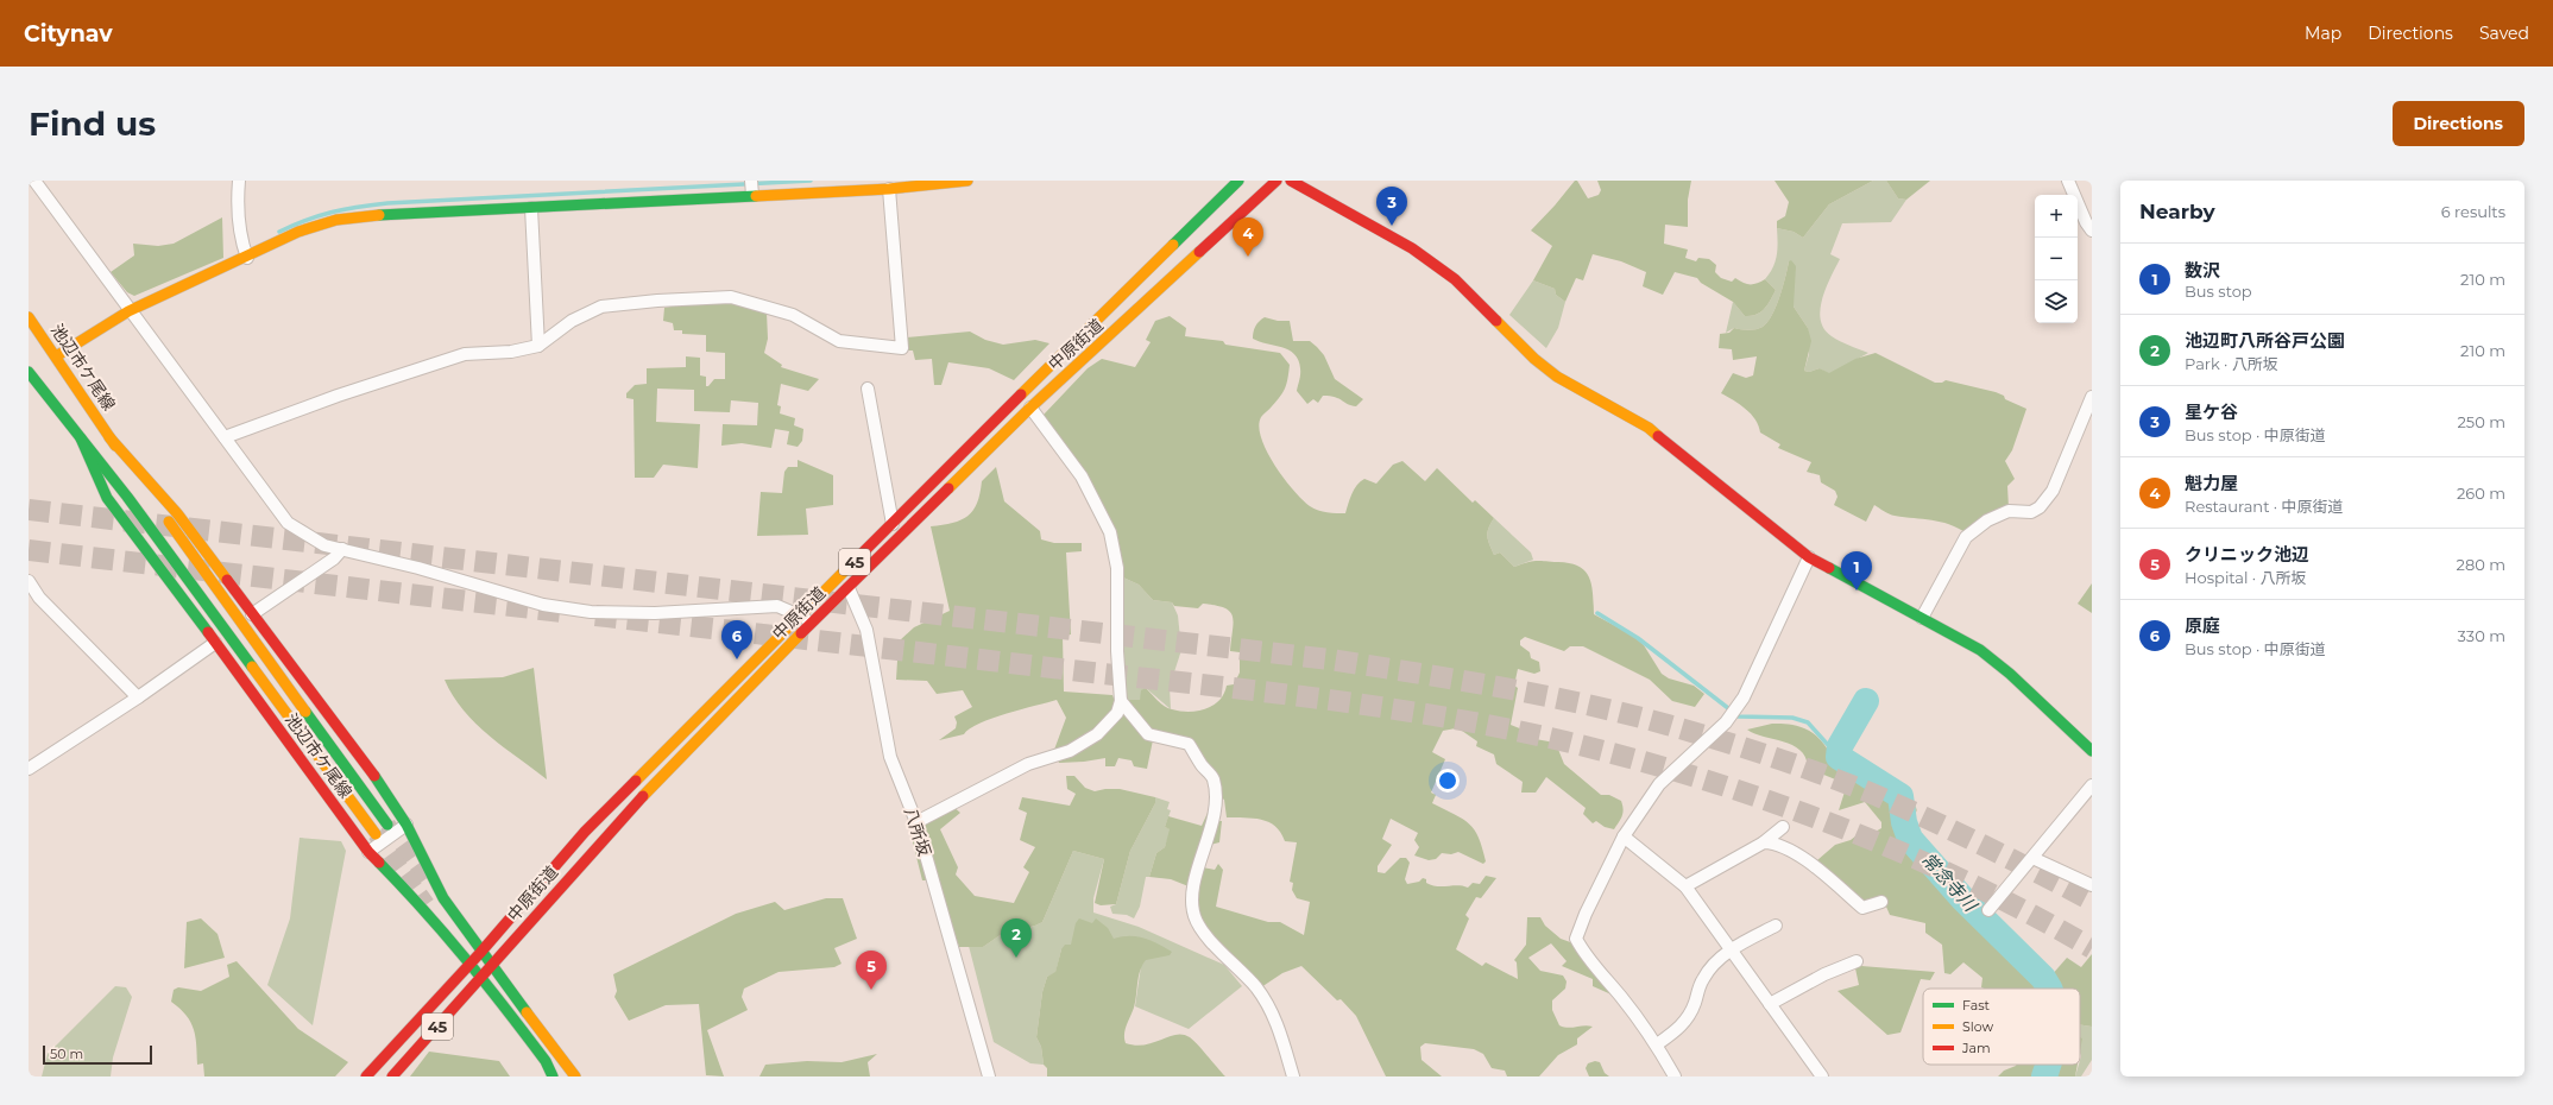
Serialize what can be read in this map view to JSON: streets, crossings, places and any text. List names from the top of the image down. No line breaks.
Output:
{"streets":{"street":["中原街道","池辺市ケ尾線","45","八所坂"]},"crossings":[["中原街道","池辺市ケ尾線"],["中原街道","八所坂"]],"water":["常念寺川"],"legend":["Fast","Slow","Jam"],"scale_bar":"50 m","page":{"header":"Citynav","nav":["Map","Directions","Saved"],"buttons":"Directions","title":"Find us","heading":["Nearby","6 results"],"pins":["3","4","1","6","2","5"],"map_buttons":["+","−"],"list":[{"mark":"1","name":"数沢","note":"Bus stop","value":"210 m"},{"mark":"2","name":"池辺町八所谷戸公園","note":"Park · 八所坂","value":"210 m"},{"mark":"3","name":"星ケ谷","note":"Bus stop · 中原街道","value":"250 m"},{"mark":"4","name":"魁力屋","note":"Restaurant · 中原街道","value":"260 m"},{"mark":"5","name":"クリニック池辺","note":"Hospital · 八所坂","value":"280 m"},{"mark":"6","name":"原庭","note":"Bus stop · 中原街道","value":"330 m"}],"scale":"50 m"}}
